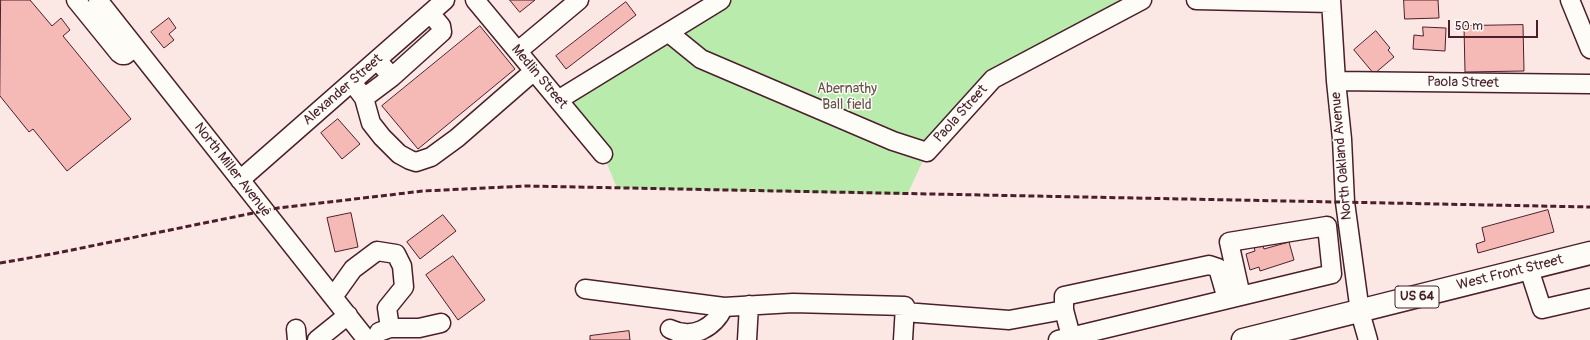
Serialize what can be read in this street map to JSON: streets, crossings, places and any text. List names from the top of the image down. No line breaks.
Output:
{"streets":{"main road":["West Front Street","US 64"],"street":["Medlin Street","Paola Street","Alexander Street","North Oakland Avenue","North Miller Avenue"]},"crossings":[["Paola Street","North Oakland Avenue"],["Alexander Street","North Miller Avenue"],["North Oakland Avenue","West Front Street"]],"parks":["Abernathy Ball field"],"scale_bar":"50 m"}
